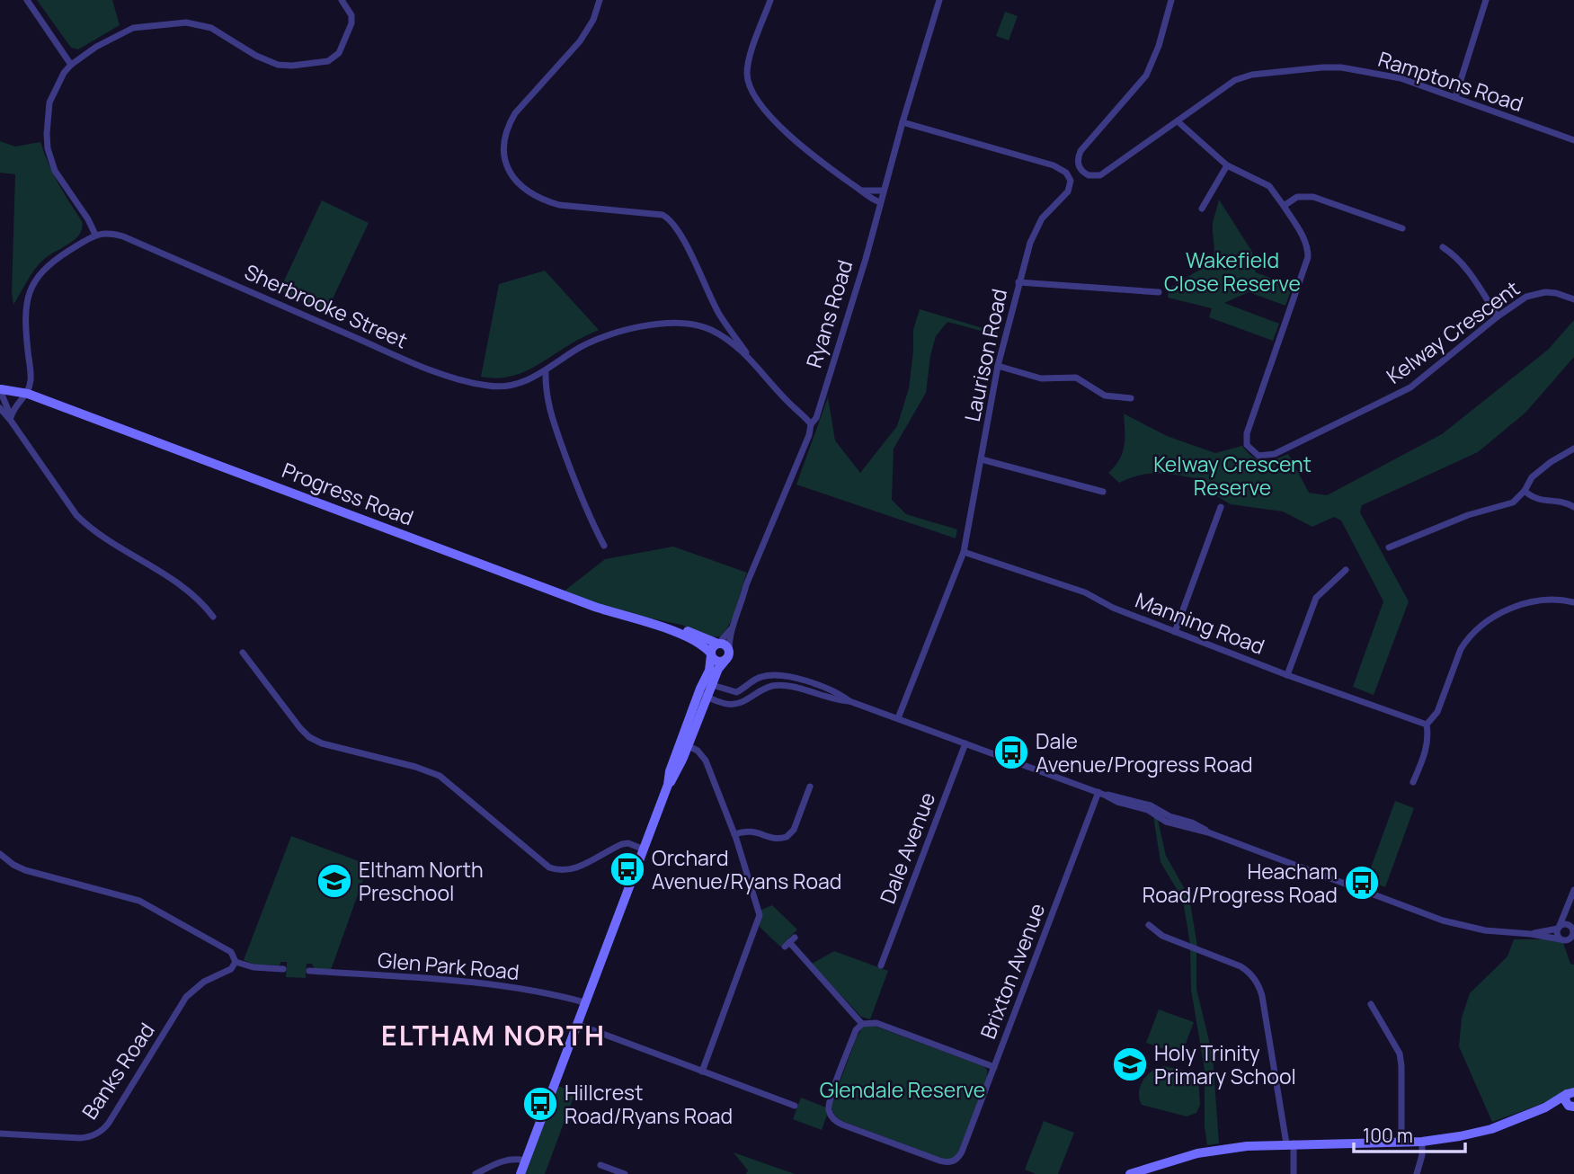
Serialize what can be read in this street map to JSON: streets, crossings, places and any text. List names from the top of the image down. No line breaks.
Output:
{"streets":{"street":["Ramptons Road","Sherbrooke Street","Ryans Road","Kelway Crescent","Laurison Road","Progress Road","Manning Road","Dale Avenue","Glen Park Road","Brixton Avenue","Banks Road"]},"crossings":[["Ryans Road","Laurison Road"],["Ryans Road","Progress Road"],["Ryans Road","Glen Park Road"],["Laurison Road","Manning Road"]],"districts":["ELTHAM NORTH"],"parks":["Wakefield Close Reserve","Kelway Crescent Reserve","Glendale Reserve"],"places":{"bus stop":["Dale Avenue/Progress Road","Orchard Avenue/Ryans Road","Heacham Road/Progress Road","Hillcrest Road/Ryans Road"],"school or university":["Eltham North Preschool","Holy Trinity Primary School"]},"scale_bar":"100 m"}
